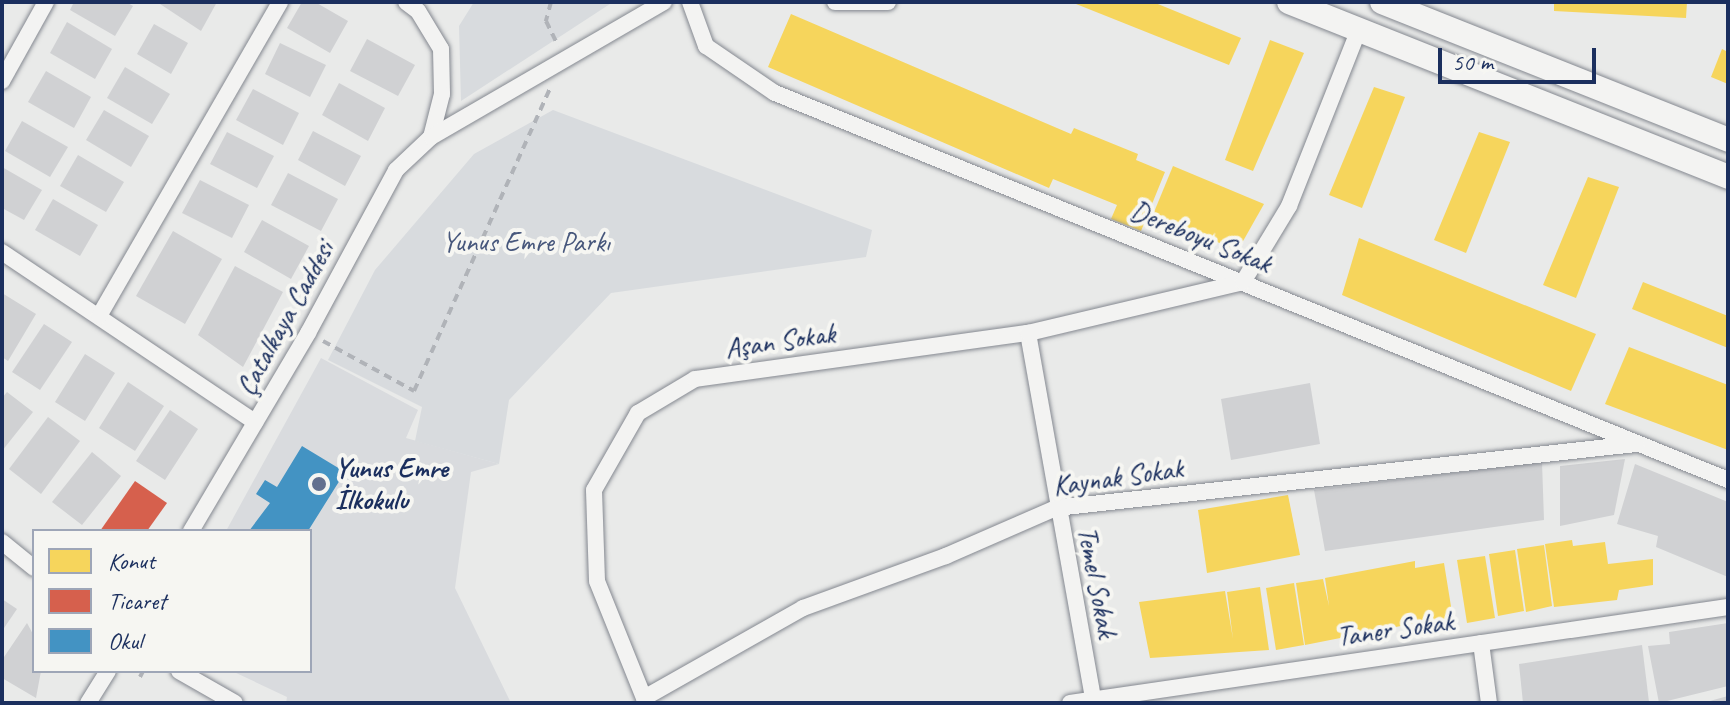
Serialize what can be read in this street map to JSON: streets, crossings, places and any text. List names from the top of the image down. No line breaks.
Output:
{"streets":{"street":["Dereboyu Sokak","Çatalkaya Caddesi","Aşan Sokak","Kaynak Sokak","Temel Sokak","Taner Sokak"]},"crossings":[["Dereboyu Sokak","Aşan Sokak"],["Dereboyu Sokak","Kaynak Sokak"],["Aşan Sokak","Kaynak Sokak"],["Aşan Sokak","Temel Sokak"],["Kaynak Sokak","Temel Sokak"],["Temel Sokak","Taner Sokak"]],"parks":["Yunus Emre Parkı"],"places":["Yunus Emre İlkokulu"],"legend":["Konut","Ticaret","Okul"],"scale_bar":"50 m"}
